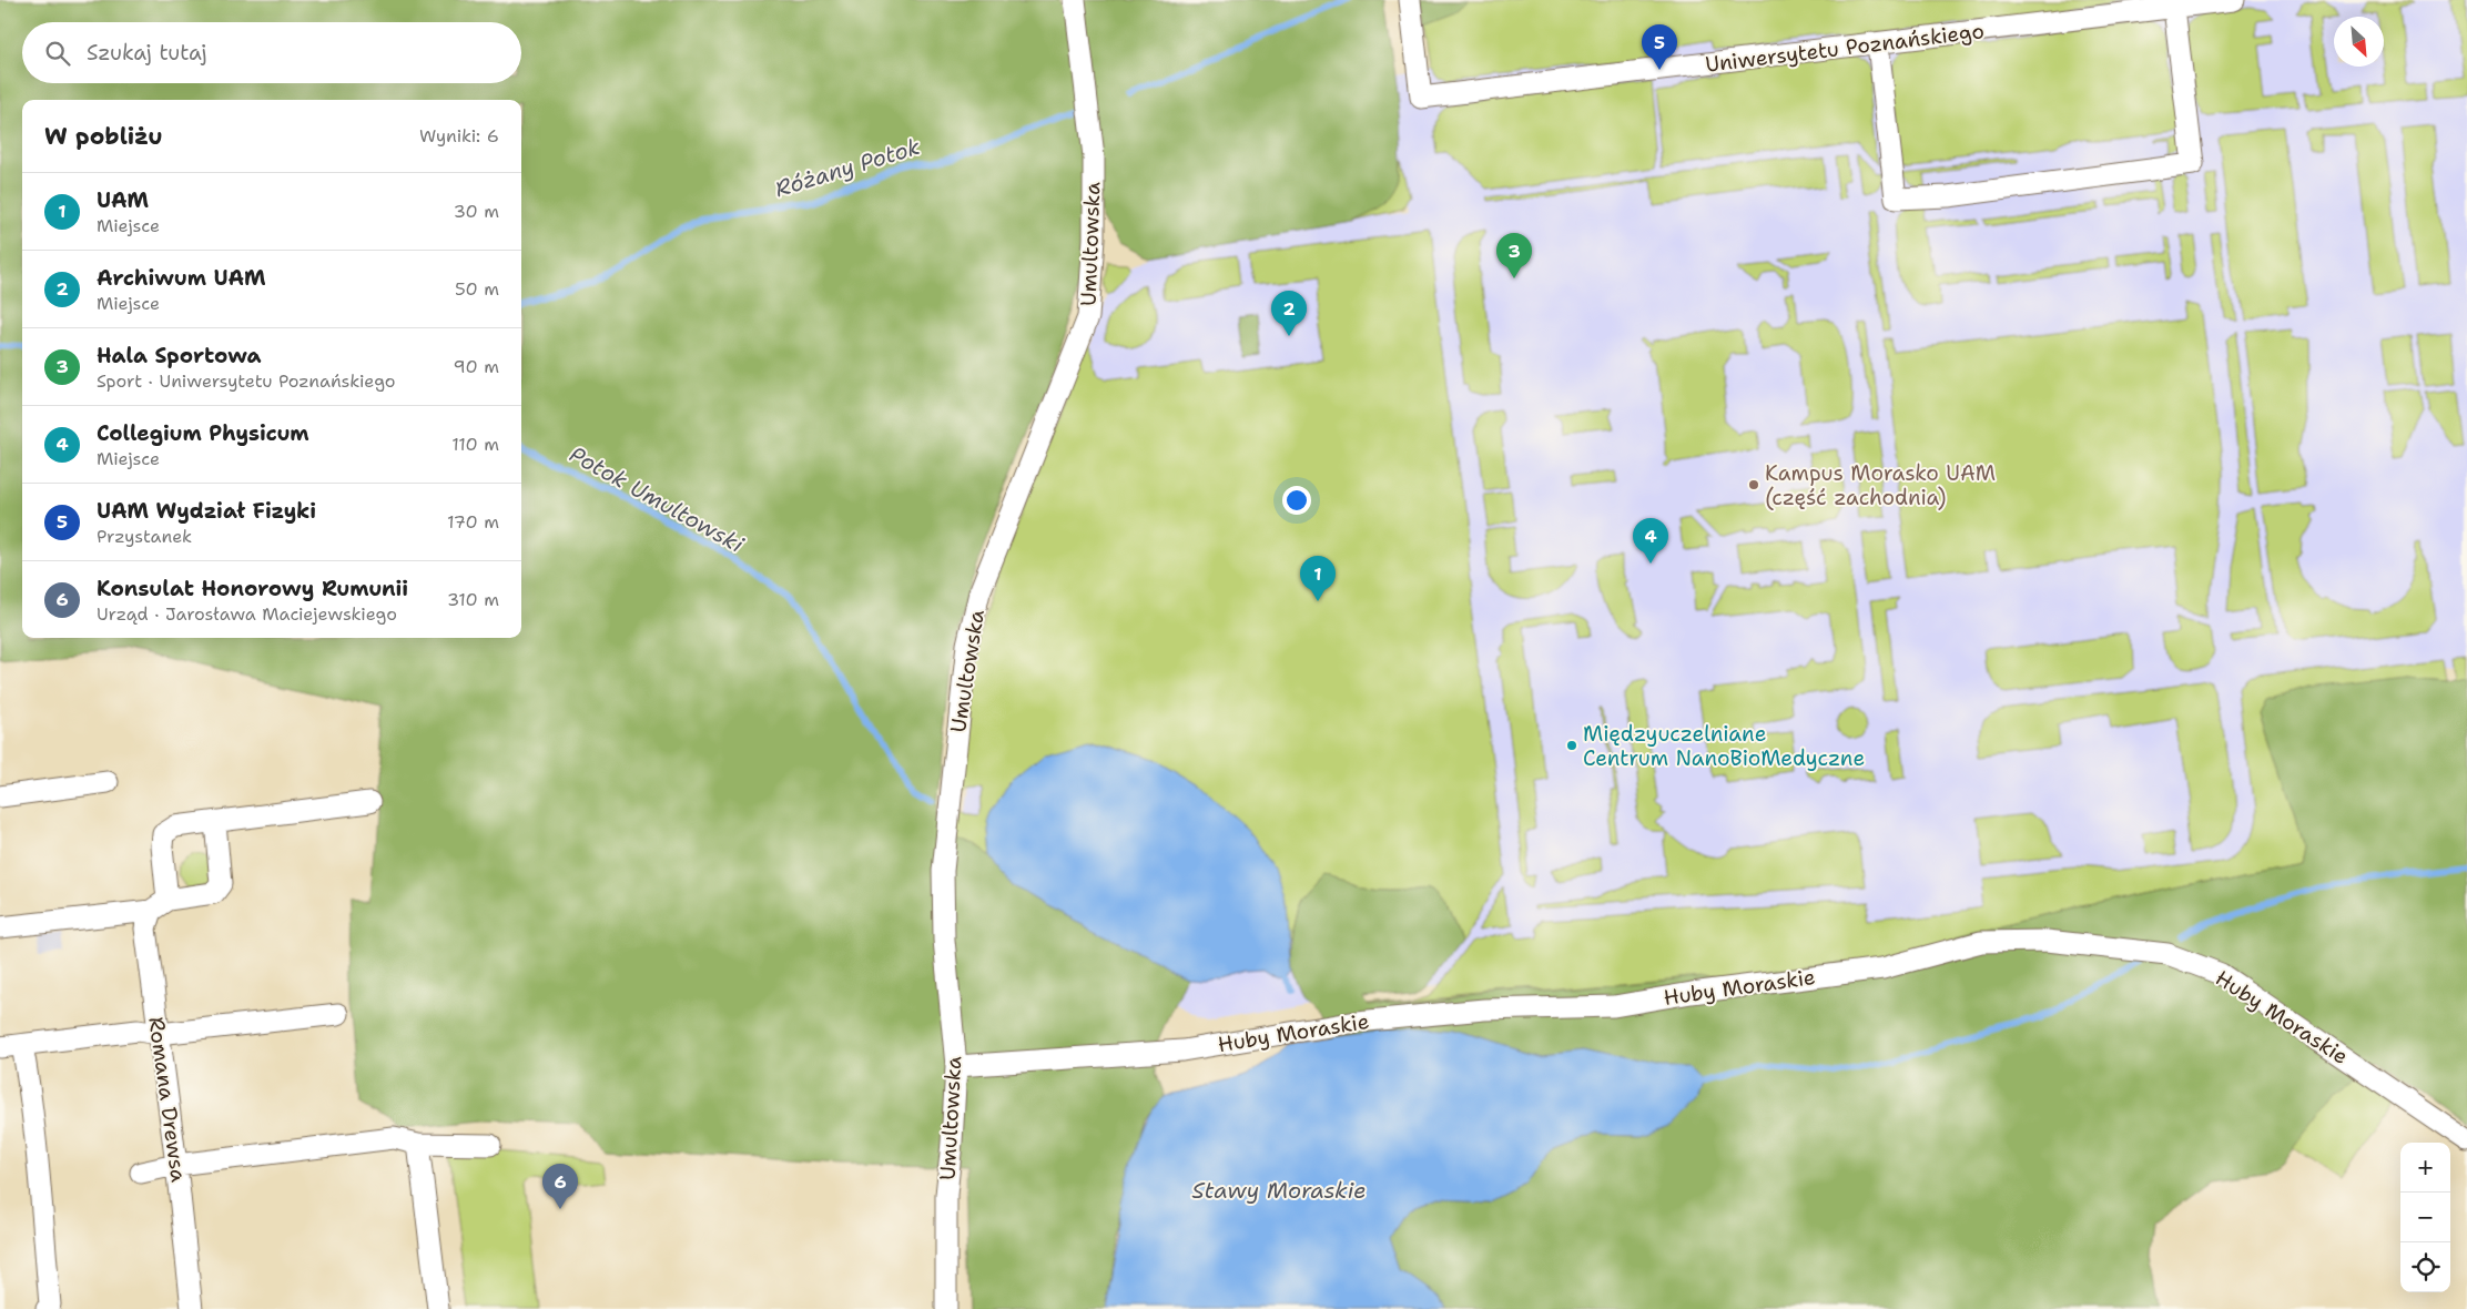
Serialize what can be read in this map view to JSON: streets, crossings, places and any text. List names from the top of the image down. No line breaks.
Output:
{"streets":{"street":["Uniwersytetu Poznańskiego","Umultowska","Huby Moraskie","Romana Drewsa"]},"crossings":[["Umultowska","Huby Moraskie"]],"water":["Różany Potok","Potok Umultowski","Stawy Moraskie"],"places":["Kampus Morasko UAM (część zachodnia)","Międzyuczelniane Centrum NanoBioMedyczne"],"north":"bottom right","page":{"search":"Szukaj tutaj","pins":["5","3","2","4","1","6"],"heading":["W pobliżu","Wyniki: 6"],"list":[{"mark":"1","name":"UAM","note":"Miejsce","value":"30 m"},{"mark":"2","name":"Archiwum UAM","note":"Miejsce","value":"50 m"},{"mark":"3","name":"Hala Sportowa","note":"Sport · Uniwersytetu Poznańskiego","value":"90 m"},{"mark":"4","name":"Collegium Physicum","note":"Miejsce","value":"110 m"},{"mark":"5","name":"UAM Wydział Fizyki","note":"Przystanek","value":"170 m"},{"mark":"6","name":"Konsulat Honorowy Rumunii","note":"Urząd · Jarosława Maciejewskiego","value":"310 m"}],"map_buttons":["+","−"]}}
